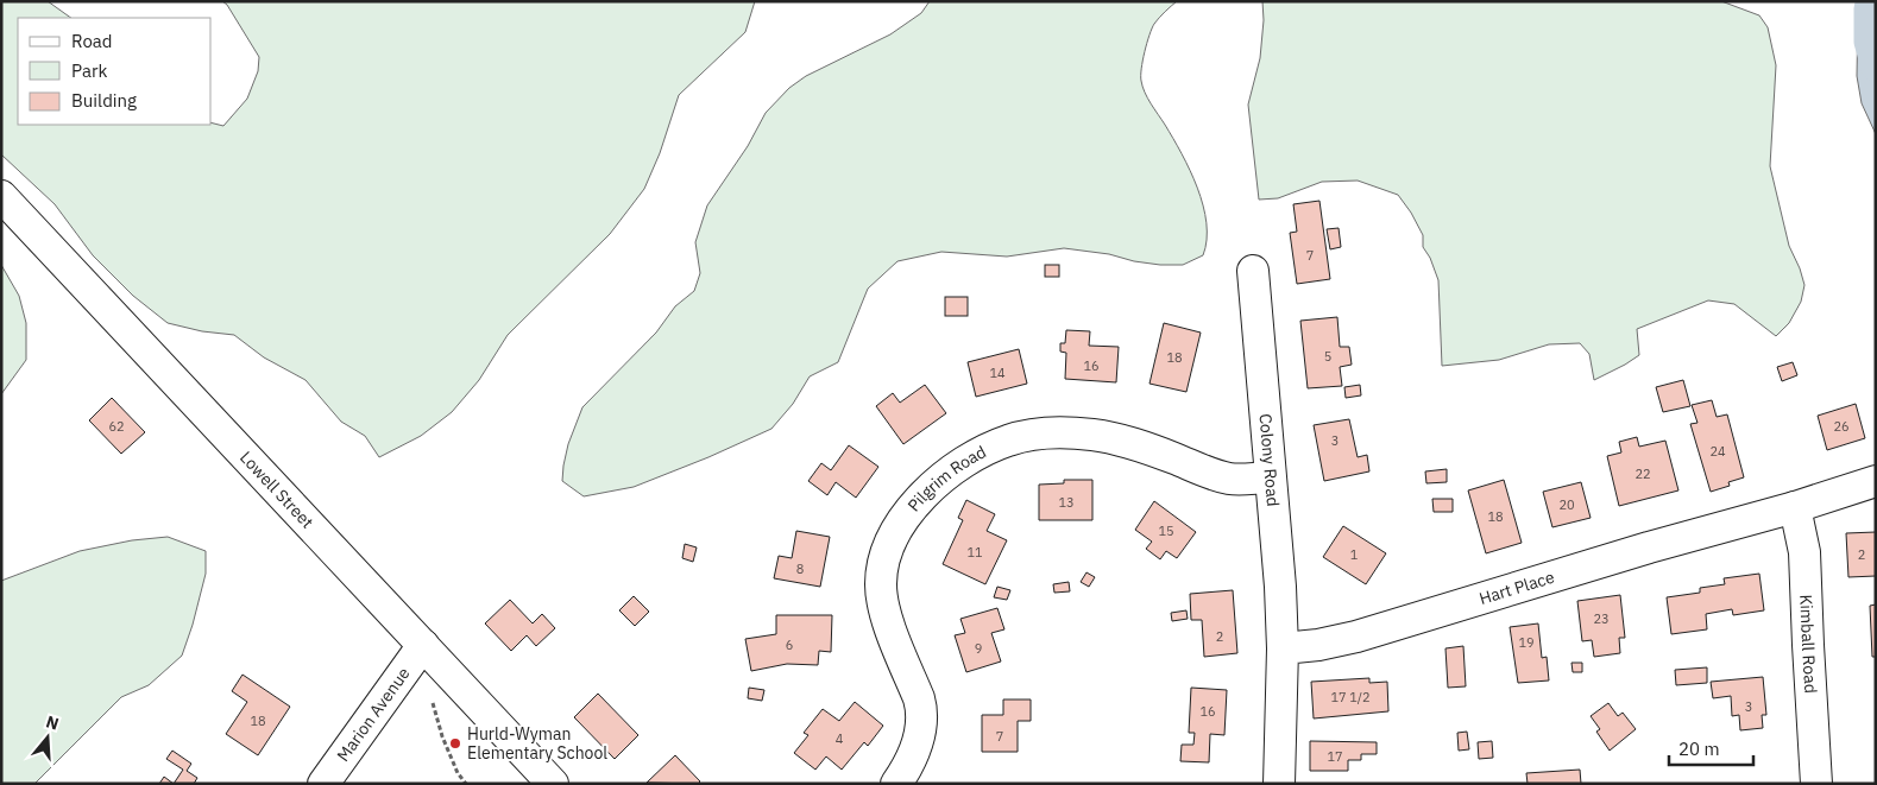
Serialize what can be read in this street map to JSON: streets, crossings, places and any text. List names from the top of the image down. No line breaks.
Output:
{"streets":{"street":["Colony Road","Pilgrim Road","Lowell Street","Hart Place","Kimball Road","Marion Avenue"]},"crossings":[["Colony Road","Pilgrim Road"],["Colony Road","Hart Place"],["Lowell Street","Marion Avenue"],["Hart Place","Kimball Road"]],"places":["Hurld-Wyman Elementary School"],"house_numbers":["7","5","18","16","14","62","26","3","24","22","13","20","18","15","11","1","2","8","23","2","19","6","9","17 1/2","3","16","18","7","4","17"],"legend":["Road","Park","Building"],"scale_bar":"20 m","north":"top"}
